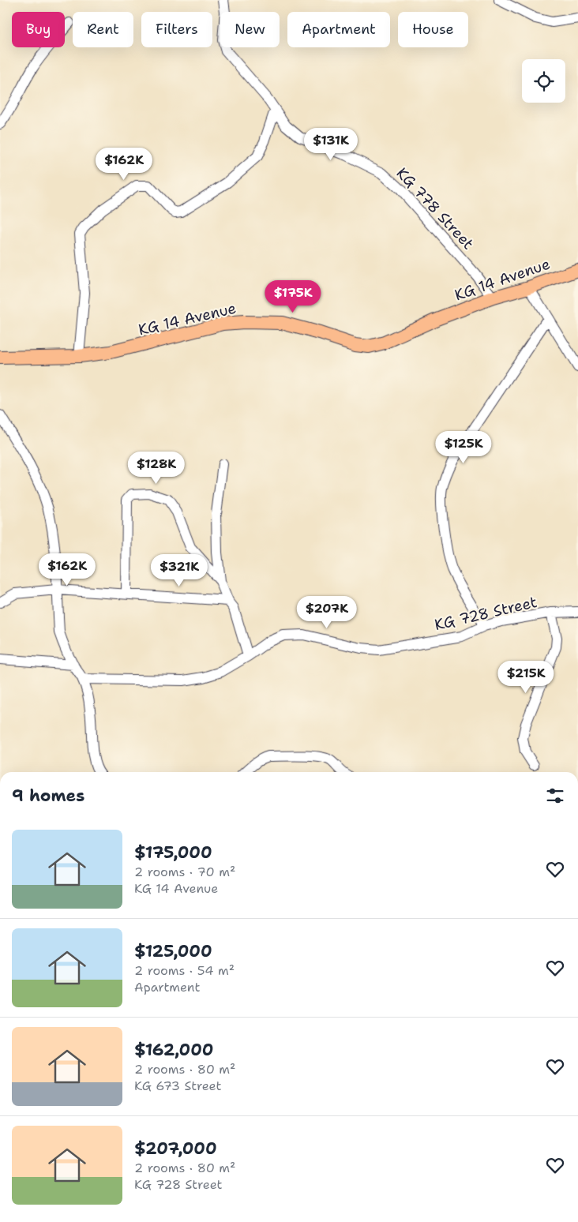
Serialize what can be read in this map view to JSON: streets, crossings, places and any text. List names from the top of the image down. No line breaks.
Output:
{"streets":{"main road":["KG 14 Avenue"],"street":["KG 778 Street","KG 728 Street"]},"crossings":[["KG 778 Street","KG 14 Avenue"]],"page":{"chip":["Buy","Rent","Filters","New","Apartment","House"],"price":["$131K","$162K","$175K","$125K","$128K","$162K","$321K","$207K","$215K"],"heading":"9 homes","list":[{"name":"$175,000","note":"2 rooms · 70 m² · KG 14 Avenue"},{"name":"$125,000","note":"2 rooms · 54 m² · Apartment"},{"name":"$162,000","note":"2 rooms · 80 m² · KG 673 Street"},{"name":"$207,000","note":"2 rooms · 80 m² · KG 728 Street"}]}}
